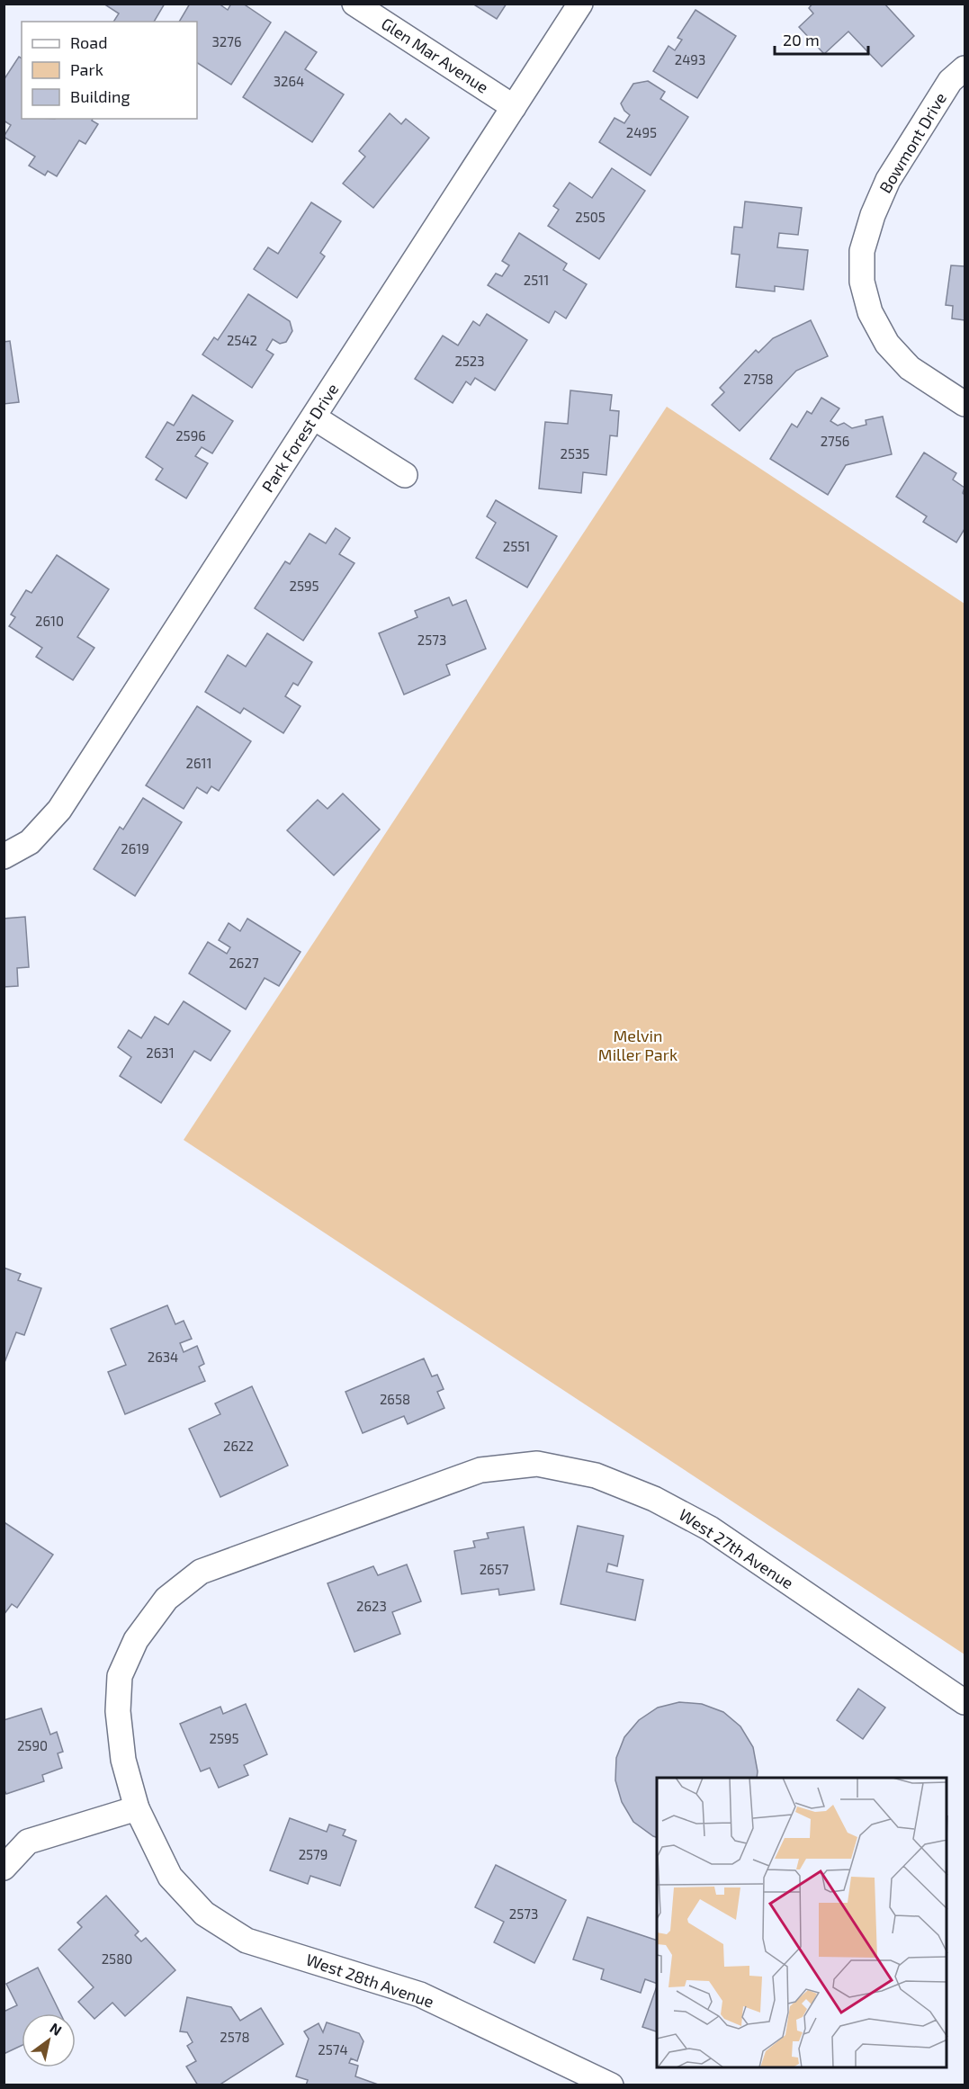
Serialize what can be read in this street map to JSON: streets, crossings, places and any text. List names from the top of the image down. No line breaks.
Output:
{"streets":{"street":["Glen Mar Avenue","Bowmont Drive","Park Forest Drive","West 27th Avenue","West 28th Avenue"]},"crossings":[["Glen Mar Avenue","Park Forest Drive"],["West 27th Avenue","West 28th Avenue"]],"parks":["Melvin Miller Park"],"house_numbers":["3276","2493","3264","2495","2505","2511","2542","2523","2758","2596","2756","2535","2551","2595","2610","2573","2611","2619","2627","2631","2634","2658","2622","2657","2623","2595","2590","2579","2573","2580","2578","2574"],"legend":["Road","Park","Building"],"scale_bar":"20 m","north":"top right"}
